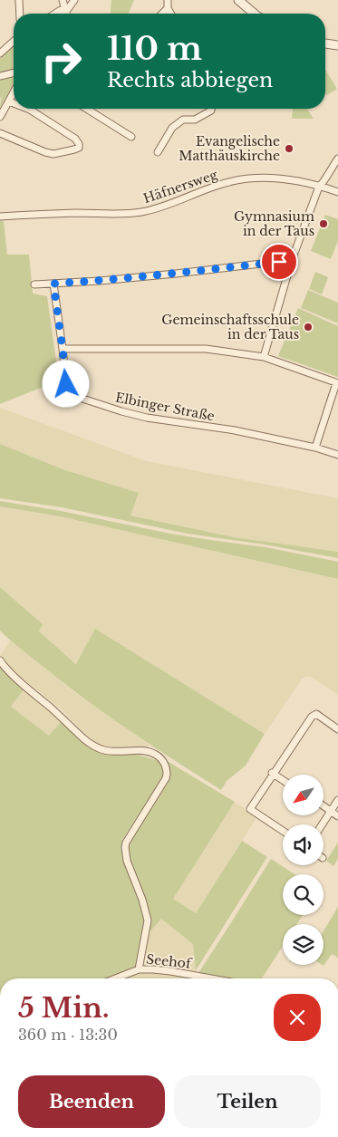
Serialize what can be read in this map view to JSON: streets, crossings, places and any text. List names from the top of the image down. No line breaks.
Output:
{"streets":{"street":["Häfnersweg","Elbinger Straße","Seehof"]},"places":["Evangelische Matthäuskirche","Gymnasium in der Taus","Gemeinschaftsschule in der Taus"],"north":"bottom left","page":{"turn":["110 m","Rechts abbiegen"],"heading":["5 Min.","360 m · 13:30"],"buttons":["Beenden","Teilen"]}}
